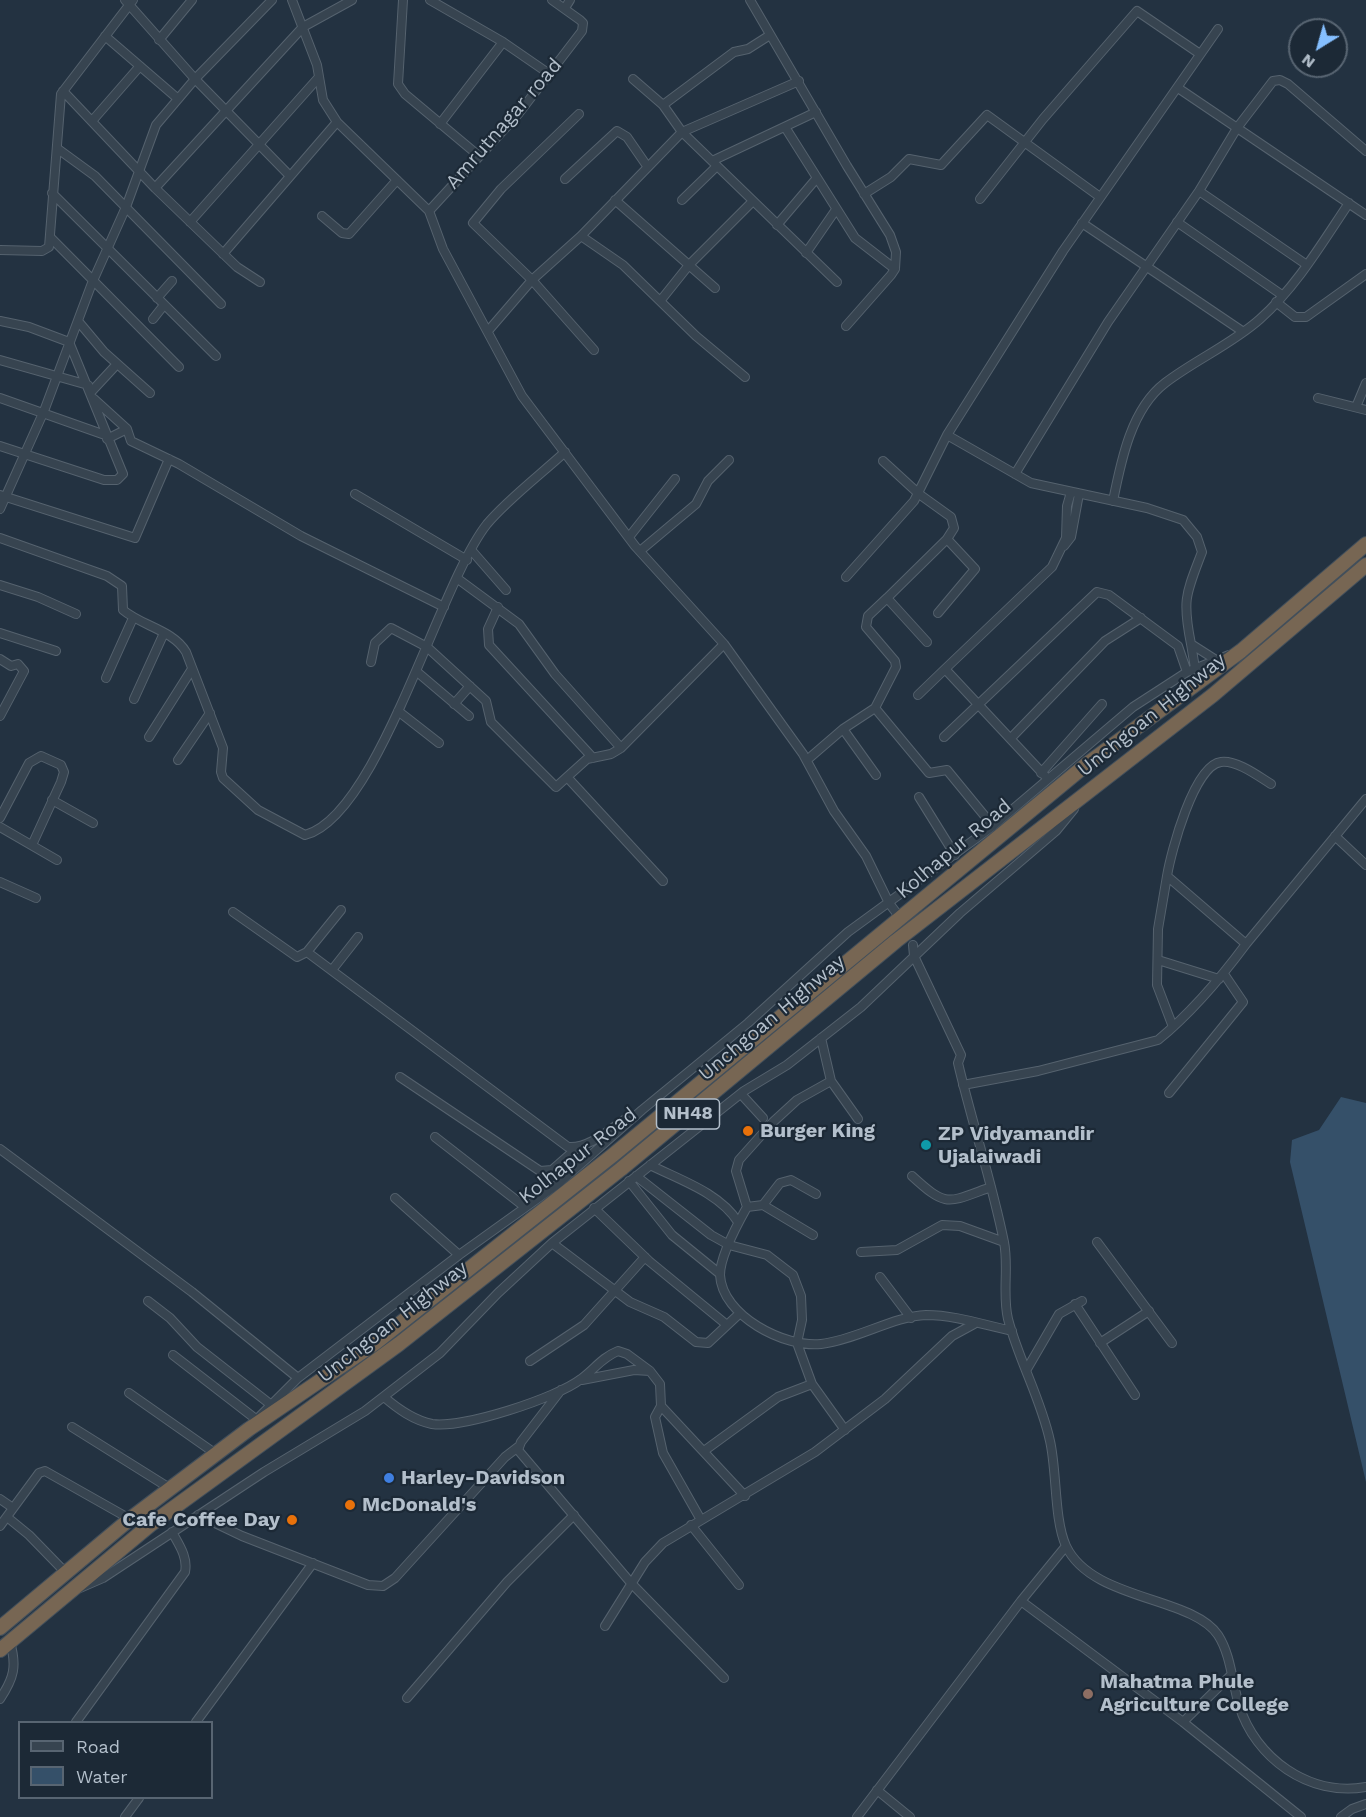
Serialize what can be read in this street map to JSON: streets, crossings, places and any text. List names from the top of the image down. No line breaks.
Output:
{"streets":{"highway":["Unchgoan Highway","Kolhapur Road","NH48"],"street":["Amrutnagar road"]},"places":["Burger King","ZP Vidyamandir Ujalaiwadi","Harley-Davidson","McDonald's","Cafe Coffee Day","Mahatma Phule Agriculture College"],"legend":["Road","Water"],"north":"bottom left"}
